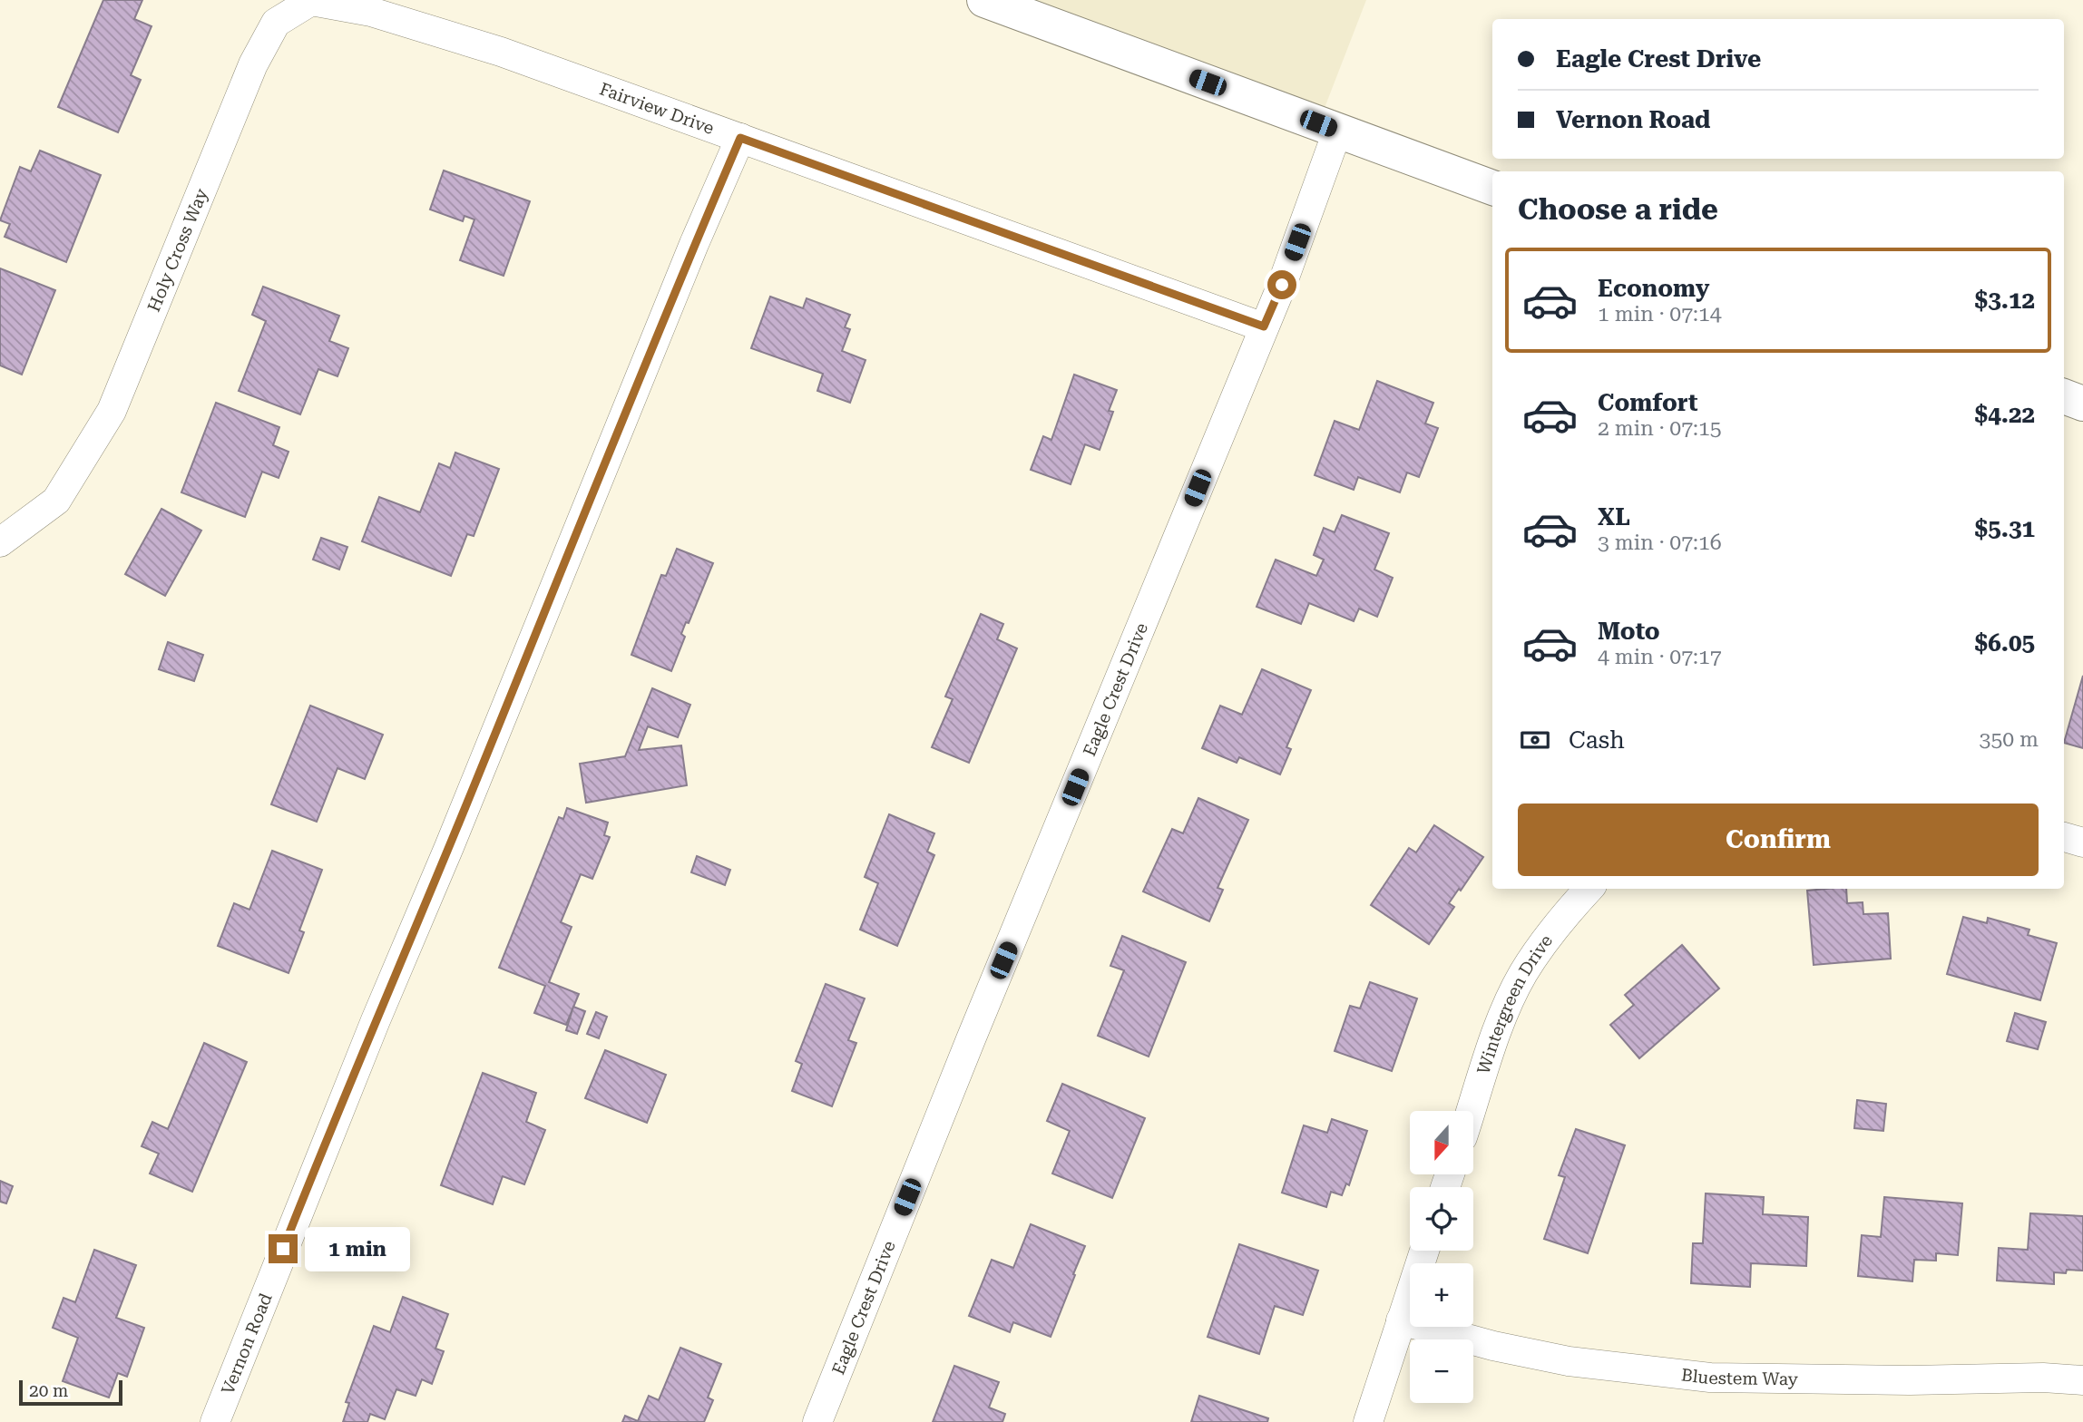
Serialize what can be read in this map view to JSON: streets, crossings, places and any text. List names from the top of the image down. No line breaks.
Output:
{"streets":{"street":["Fairview Drive","Holy Cross Way","Eagle Crest Drive","Wintergreen Drive","Vernon Road","Bluestem Way"]},"crossings":[["Fairview Drive","Holy Cross Way"],["Fairview Drive","Eagle Crest Drive"],["Fairview Drive","Vernon Road"]],"scale_bar":"20 m","north":"bottom","page":{"banner":["Eagle Crest Drive","Vernon Road"],"heading":"Choose a ride","list":[{"name":"Economy","note":"1 min · 07:14","value":"$3.12"},{"name":"Comfort","note":"2 min · 07:15","value":"$4.22"},{"name":"XL","note":"3 min · 07:16","value":"$5.31"},{"name":"Moto","note":"4 min · 07:17","value":"$6.05"}],"pay":["Cash","350 m"],"buttons":"Confirm","map_buttons":["+","−"],"bubble":"1 min","scale":"20 m"}}
